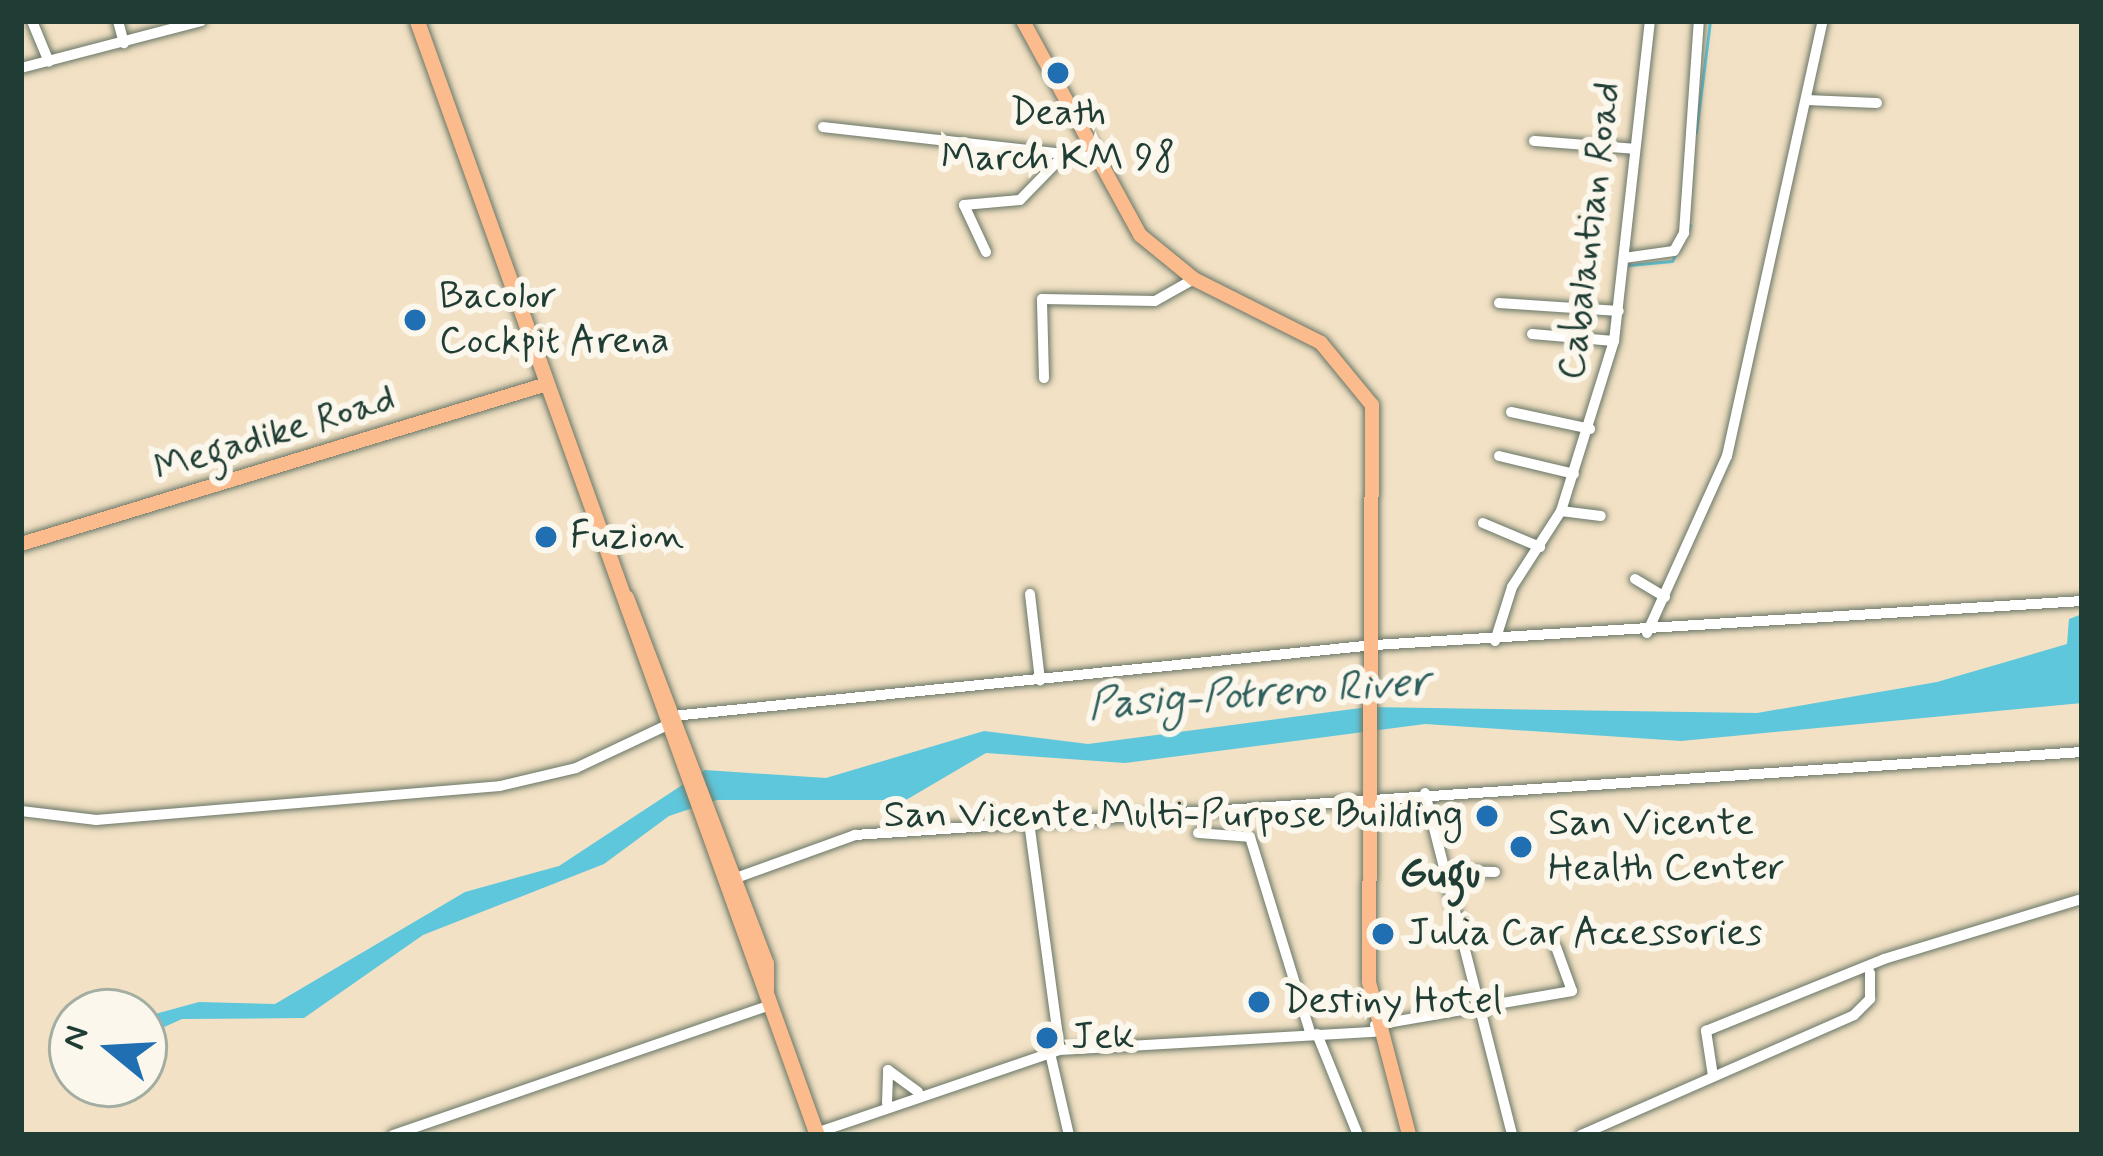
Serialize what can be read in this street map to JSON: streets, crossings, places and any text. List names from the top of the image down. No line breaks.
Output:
{"streets":{"main road":["Megadike Road"],"street":["Cabalantian Road"]},"districts":["Gugu"],"water":["Pasig-Potrero River"],"places":["Death March KM 98","Bacolor Cockpit Arena","Fuzion","San Vicente Multi-Purpose Building","San Vicente Health Center","Julia Car Accessories","Destiny Hotel","Jek"],"north":"left"}
